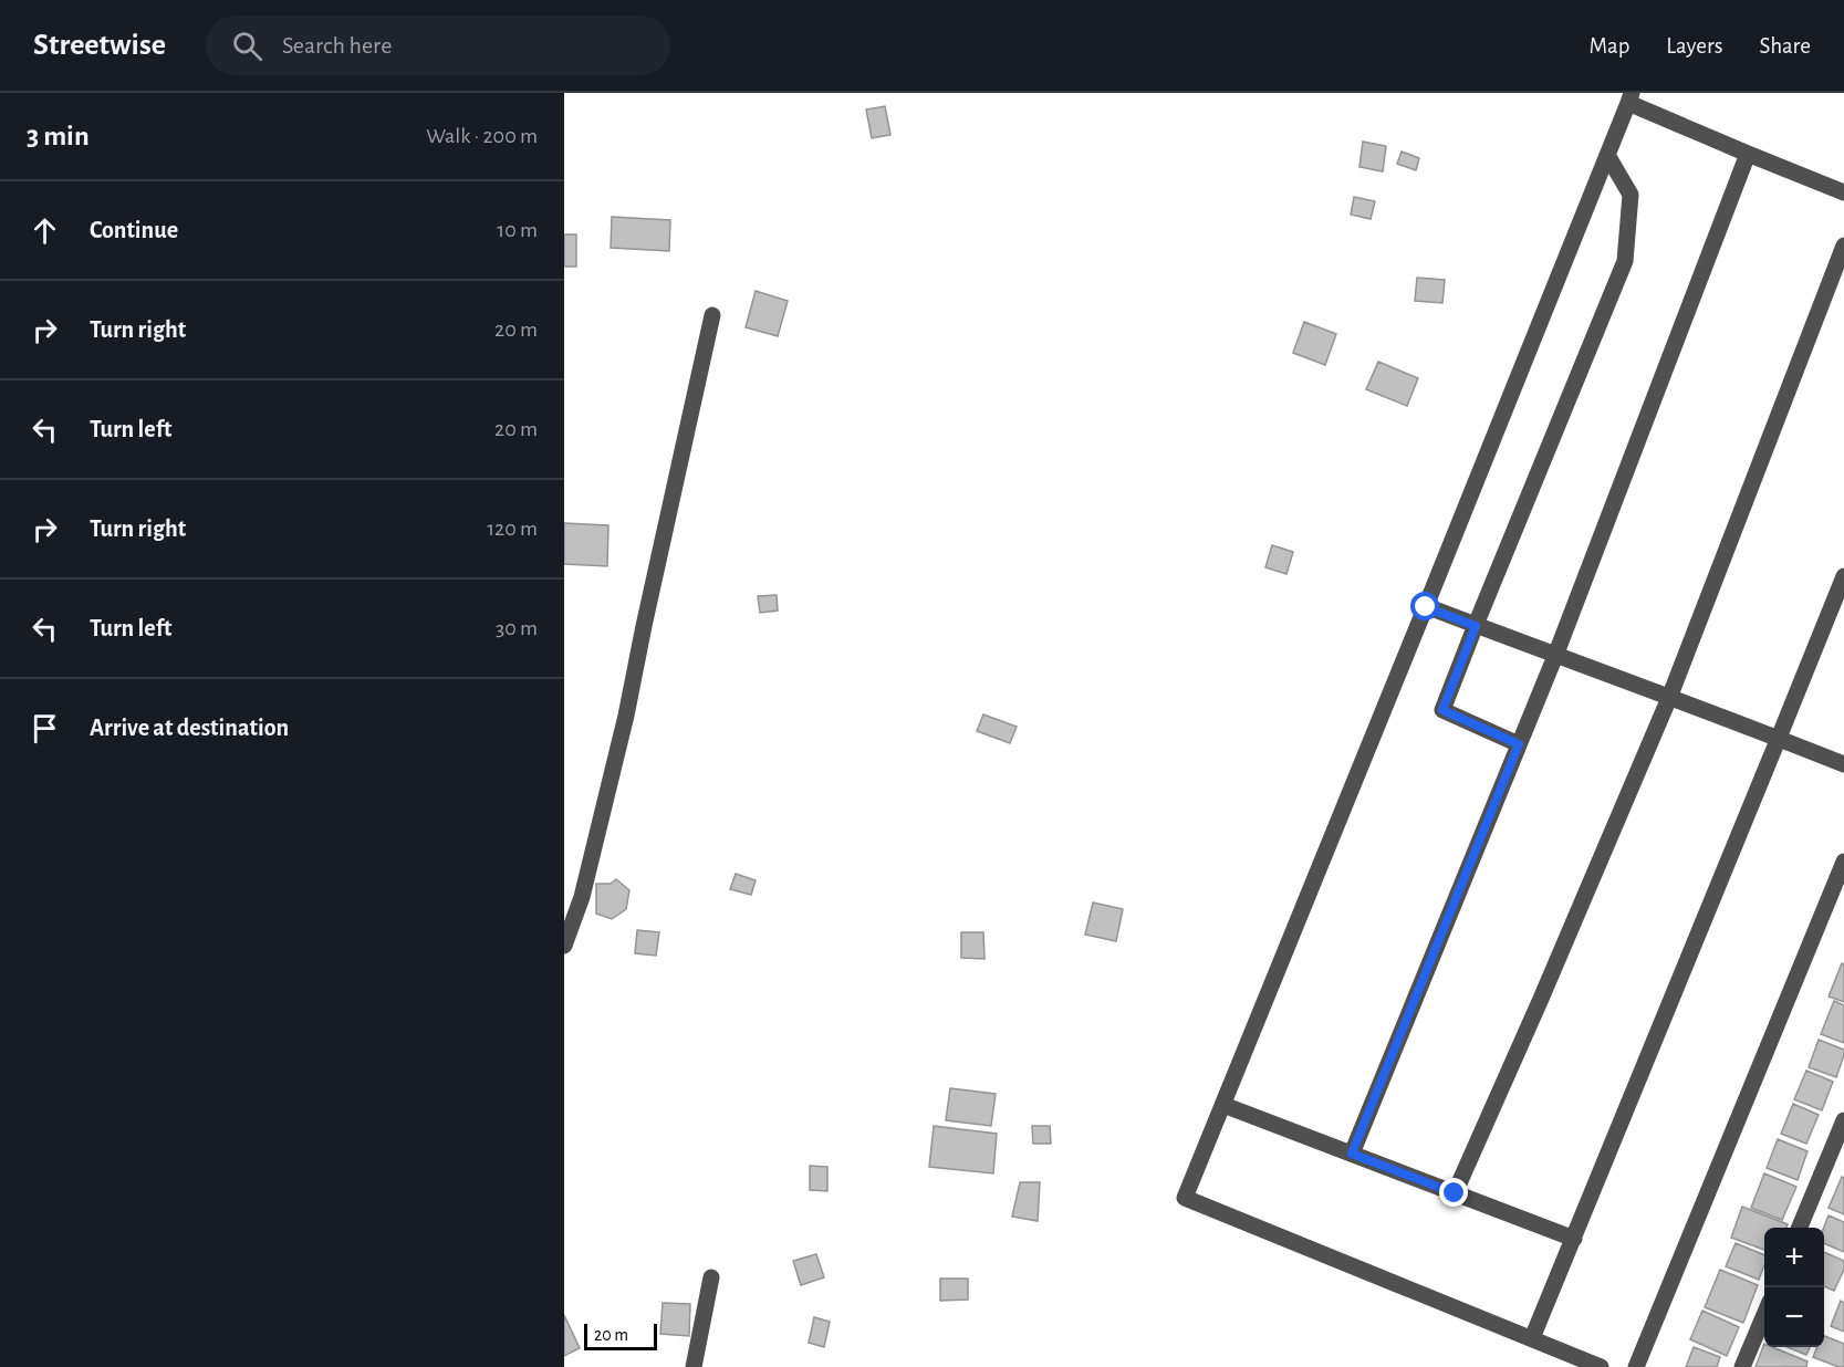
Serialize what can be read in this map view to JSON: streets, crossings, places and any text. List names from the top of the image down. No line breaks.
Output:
{"scale_bar":"20 m","page":{"header":"Streetwise","search":"Search here","nav":["Map","Layers","Share"],"heading":["3 min","Walk · 200 m"],"list":[["Continue","10 m"],["Turn right","20 m"],["Turn left","20 m"],["Turn right","120 m"],["Turn left","30 m"],"Arrive at destination"],"map_buttons":["+","−"],"scale":"20 m"}}
